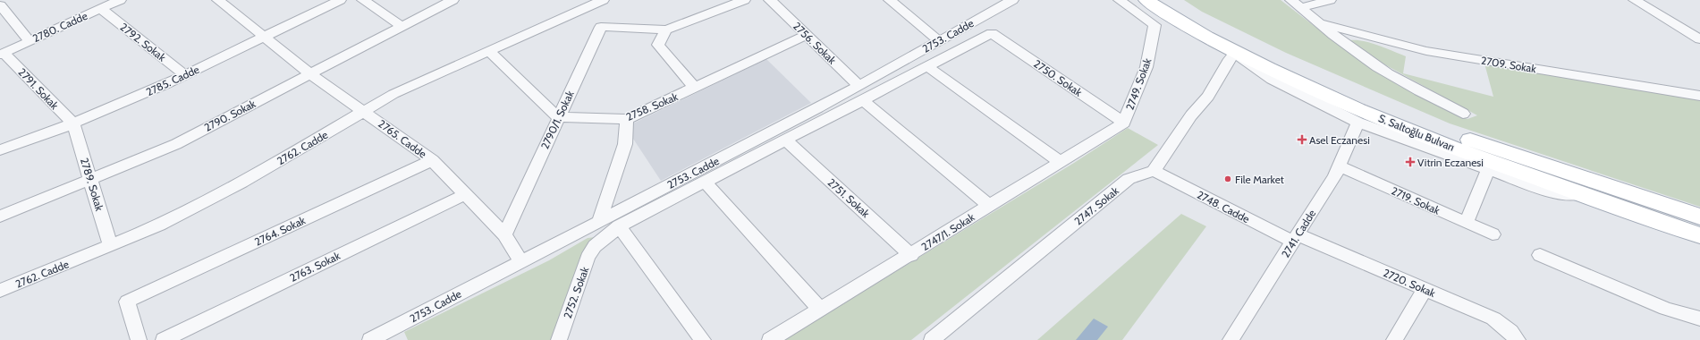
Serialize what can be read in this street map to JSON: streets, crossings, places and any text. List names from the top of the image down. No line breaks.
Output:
{"streets":{"main road":["S. Saltoğlu Bulvarı"],"street":["2780. Cadde","2753. Cadde","2792. Sokak","2756. Sokak","2709. Sokak","2750. Sokak","2785. Cadde","2749. Sokak","2791. Sokak","2758. Sokak","2790. Sokak","2790/1. Sokak","2765. Cadde","2762. Cadde","2789. Sokak","2751. Sokak","2719. Sokak","2747. Sokak","2748. Cadde","2764. Sokak","2747/1. Sokak","2741. Cadde","2763. Sokak","2720. Sokak","2752. Sokak"]},"crossings":[["2780. Cadde","2792. Sokak"],["2780. Cadde","2791. Sokak"],["2753. Cadde","2756. Sokak"],["2753. Cadde","2765. Cadde"],["2792. Sokak","2785. Cadde"],["2756. Sokak","2758. Sokak"],["2750. Sokak","2749. Sokak"],["2750. Sokak","2747/1. Sokak"],["2785. Cadde","2791. Sokak"],["2785. Cadde","2765. Cadde"],["2785. Cadde","2789. Sokak"],["2749. Sokak","2747/1. Sokak"],["2791. Sokak","2789. Sokak"],["2758. Sokak","2790/1. Sokak"],["2790. Sokak","2765. Cadde"],["2790. Sokak","2789. Sokak"],["2790/1. Sokak","2765. Cadde"],["2765. Cadde","2762. Cadde"],["2765. Cadde","2764. Sokak"],["2765. Cadde","2763. Sokak"],["2762. Cadde","2789. Sokak"],["2751. Sokak","2747/1. Sokak"],["2719. Sokak","2741. Cadde"],["2747. Sokak","2748. Cadde"],["2748. Cadde","2741. Cadde"],["2748. Cadde","2720. Sokak"],["2741. Cadde","2720. Sokak"]],"places":{"health":["Asel Eczanesi","Vitrin Eczanesi"],"other":["File Market"]}}
